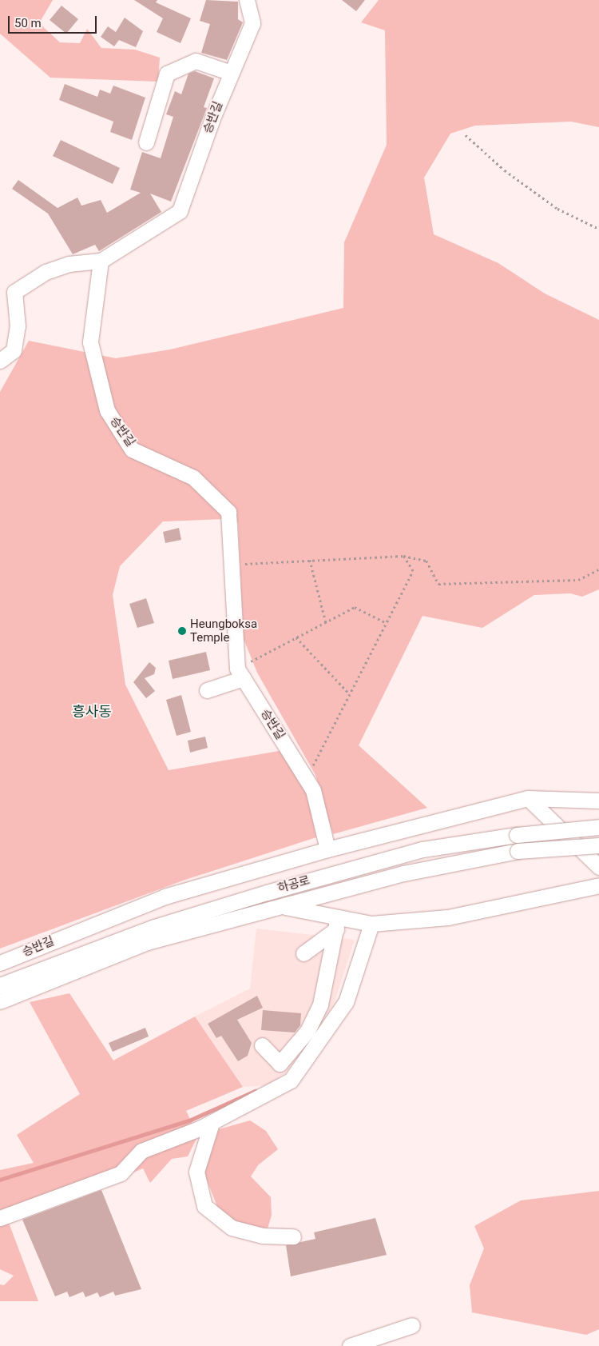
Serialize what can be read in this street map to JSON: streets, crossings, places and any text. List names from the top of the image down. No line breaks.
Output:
{"streets":{"street":["승반길","하공로"]},"districts":["흥사동"],"places":["Heungboksa Temple"],"scale_bar":"50 m"}
